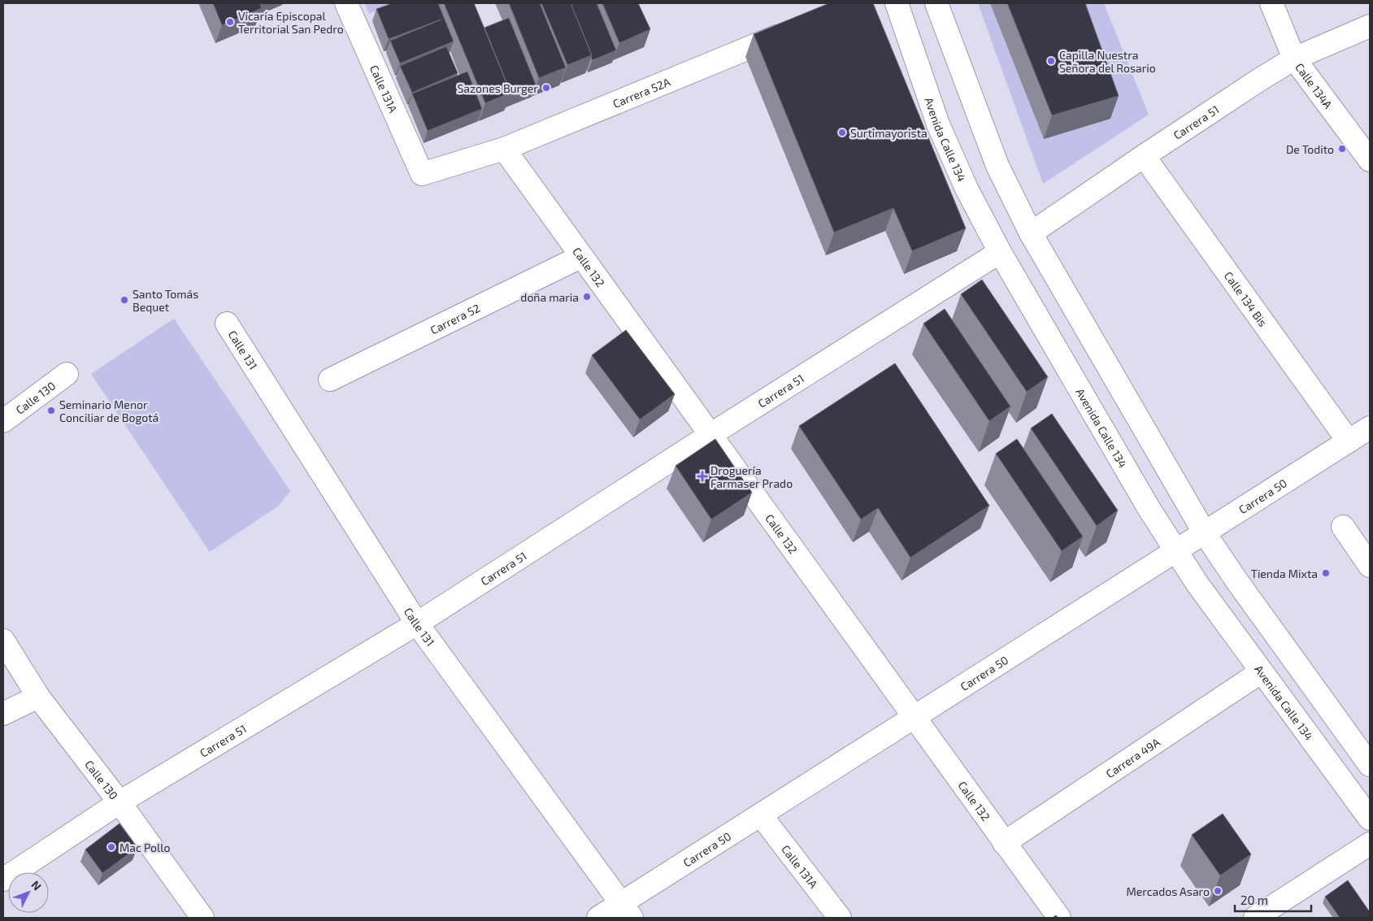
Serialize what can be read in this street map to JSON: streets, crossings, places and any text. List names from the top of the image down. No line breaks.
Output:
{"streets":{"street":["Calle 134A","Calle 131A","Carrera 52A","Carrera 51","Avenida Calle 134","Calle 132","Calle 134 Bis","Carrera 52","Calle 131","Calle 130","Carrera 50","Carrera 49A"]},"crossings":[["Calle 134A","Carrera 51"],["Calle 131A","Carrera 52A"],["Calle 131A","Carrera 50"],["Carrera 52A","Calle 132"],["Carrera 51","Avenida Calle 134"],["Carrera 51","Calle 132"],["Carrera 51","Calle 134 Bis"],["Carrera 51","Calle 131"],["Carrera 51","Calle 130"],["Avenida Calle 134","Carrera 50"],["Avenida Calle 134","Carrera 49A"],["Calle 132","Carrera 52"],["Calle 132","Carrera 50"],["Calle 132","Carrera 49A"],["Calle 134 Bis","Carrera 50"],["Calle 131","Carrera 50"]],"places":{"other":["Vicaría Episcopal Territorial San Pedro","Capilla Nuestra Señora del Rosario","Sazones Burger","Surtimayorista","De Todito","doña maria","Santo Tomás Bequet","Seminario Menor Conciliar de Bogotá","Tienda Mixta","Mac Pollo","Mercados Asaro"],"health":["Droguería Farmaser Prado"]},"scale_bar":"20 m","north":"top right"}
